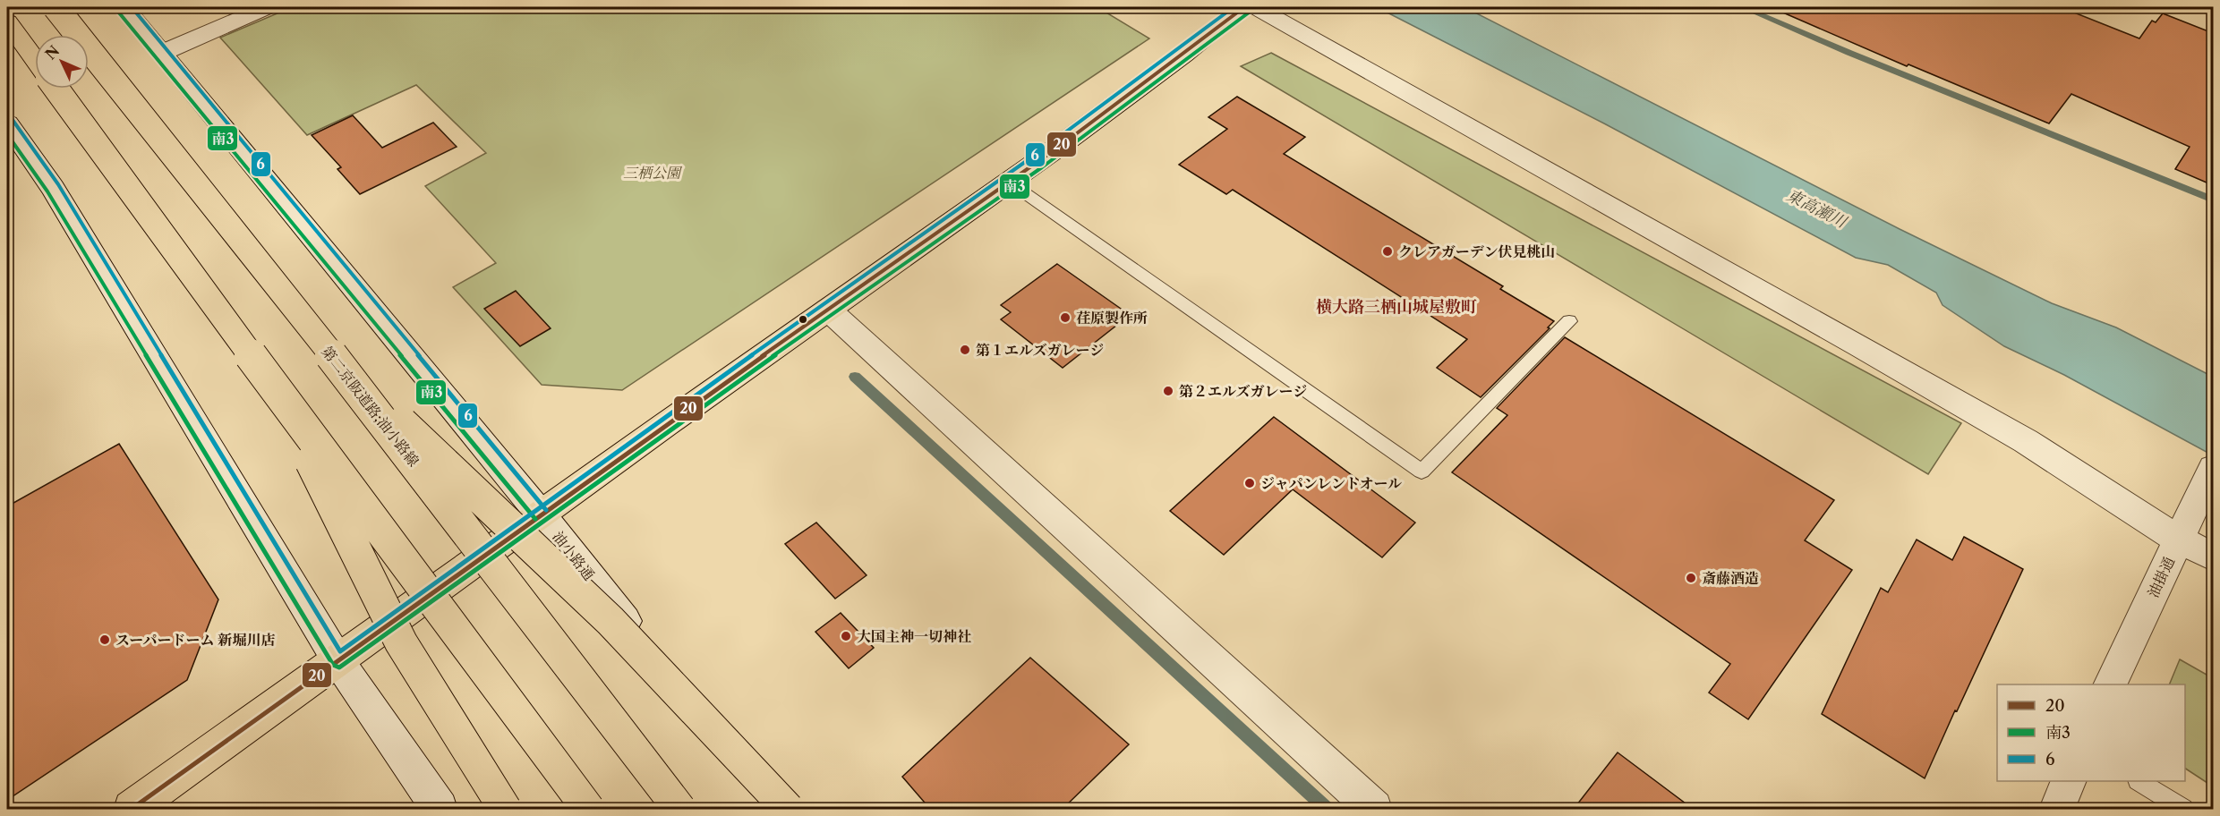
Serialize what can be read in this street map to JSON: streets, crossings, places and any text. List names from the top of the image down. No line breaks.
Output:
{"streets":{"main road":["第二京阪道路;油小路線"],"street":["油小路通","油掛通"]},"districts":["横大路三栖山城屋敷町"],"water":["東高瀬川"],"parks":["三栖公園"],"places":["クレアガーデン伏見桃山","荏原製作所","第１エルズガレージ","第２エルズガレージ","ジャパンレントオール","斎藤酒造","大国主神一切神社","スーパードーム 新堀川店"],"lines":["transit line 20","transit line 6","transit line 南3"],"legend":["20","南3","6"],"north":"top left"}
